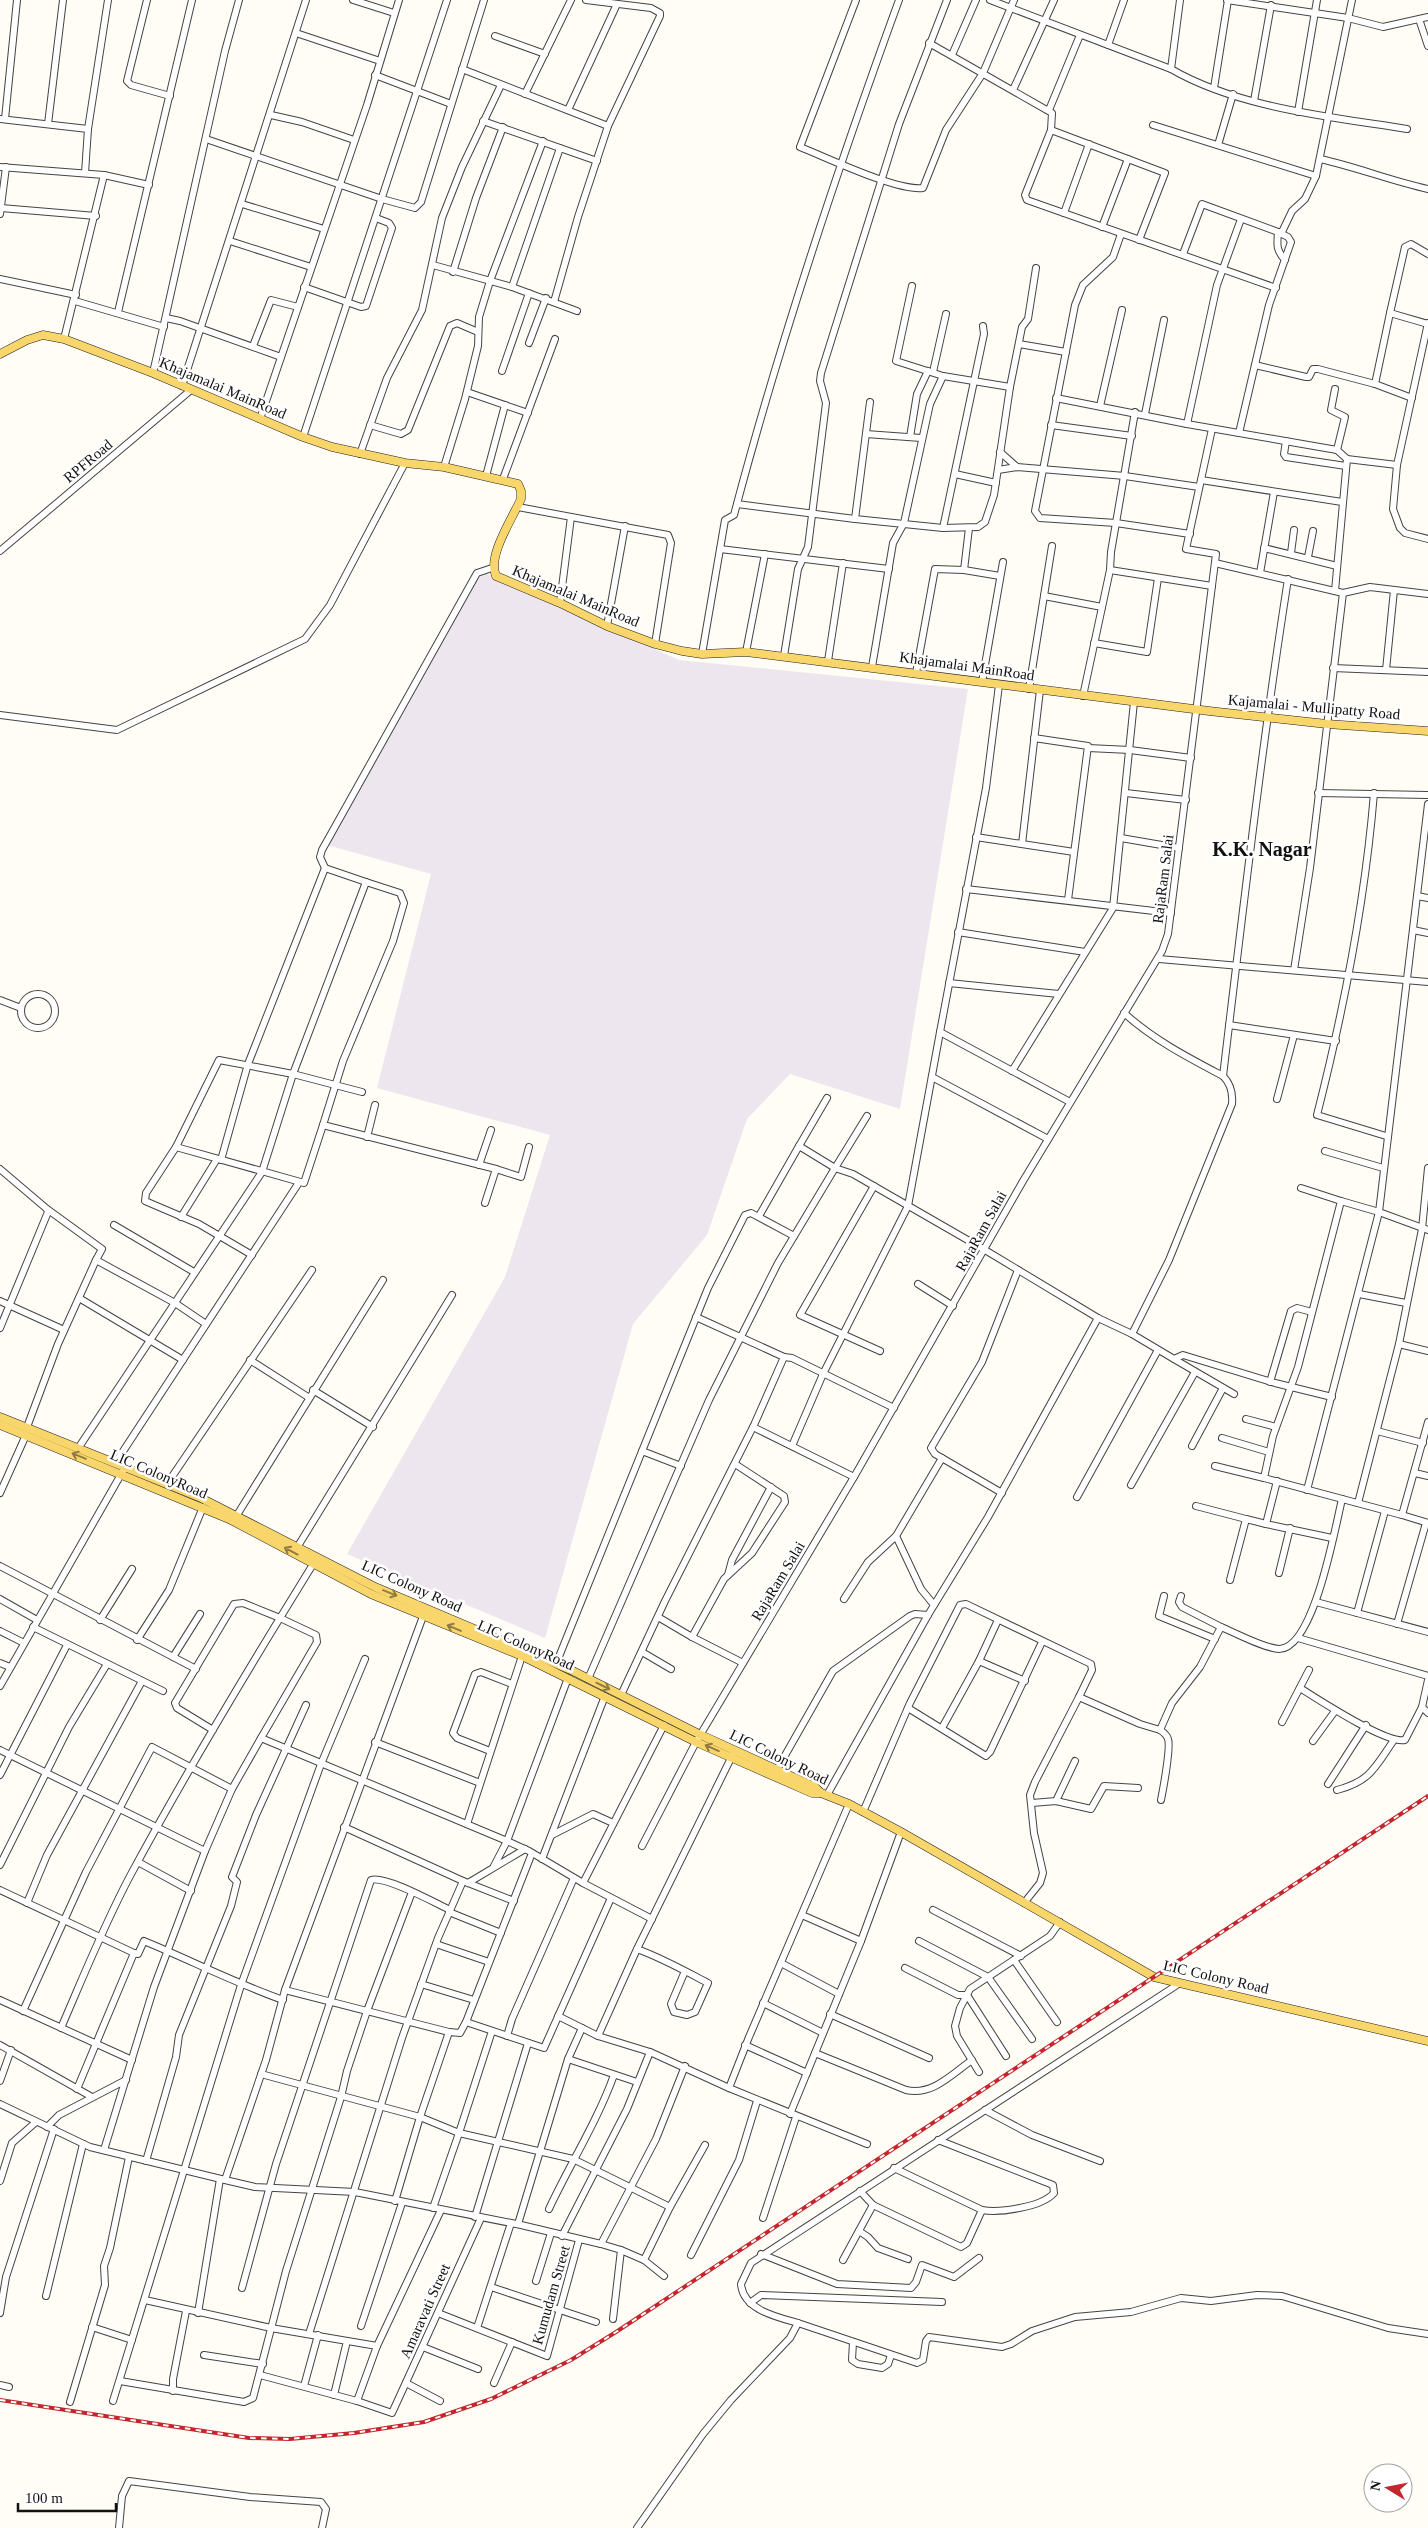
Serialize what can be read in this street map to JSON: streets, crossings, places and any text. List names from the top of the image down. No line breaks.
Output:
{"streets":{"main road":["Khajamalai MainRoad","Kajamalai - Mullipatty Road","LIC ColonyRoad","LIC Colony Road"],"street":["RPFRoad","RajaRam Salai","Kumudam Street","Amaravati Street"]},"crossings":[["Khajamalai MainRoad","RPFRoad"],["Khajamalai MainRoad","Kajamalai - Mullipatty Road"],["Khajamalai MainRoad","RajaRam Salai"],["Kajamalai - Mullipatty Road","RajaRam Salai"],["RajaRam Salai","LIC ColonyRoad"],["RajaRam Salai","LIC Colony Road"],["LIC ColonyRoad","LIC Colony Road"]],"districts":["K.K. Nagar"],"scale_bar":"100 m","north":"left"}
